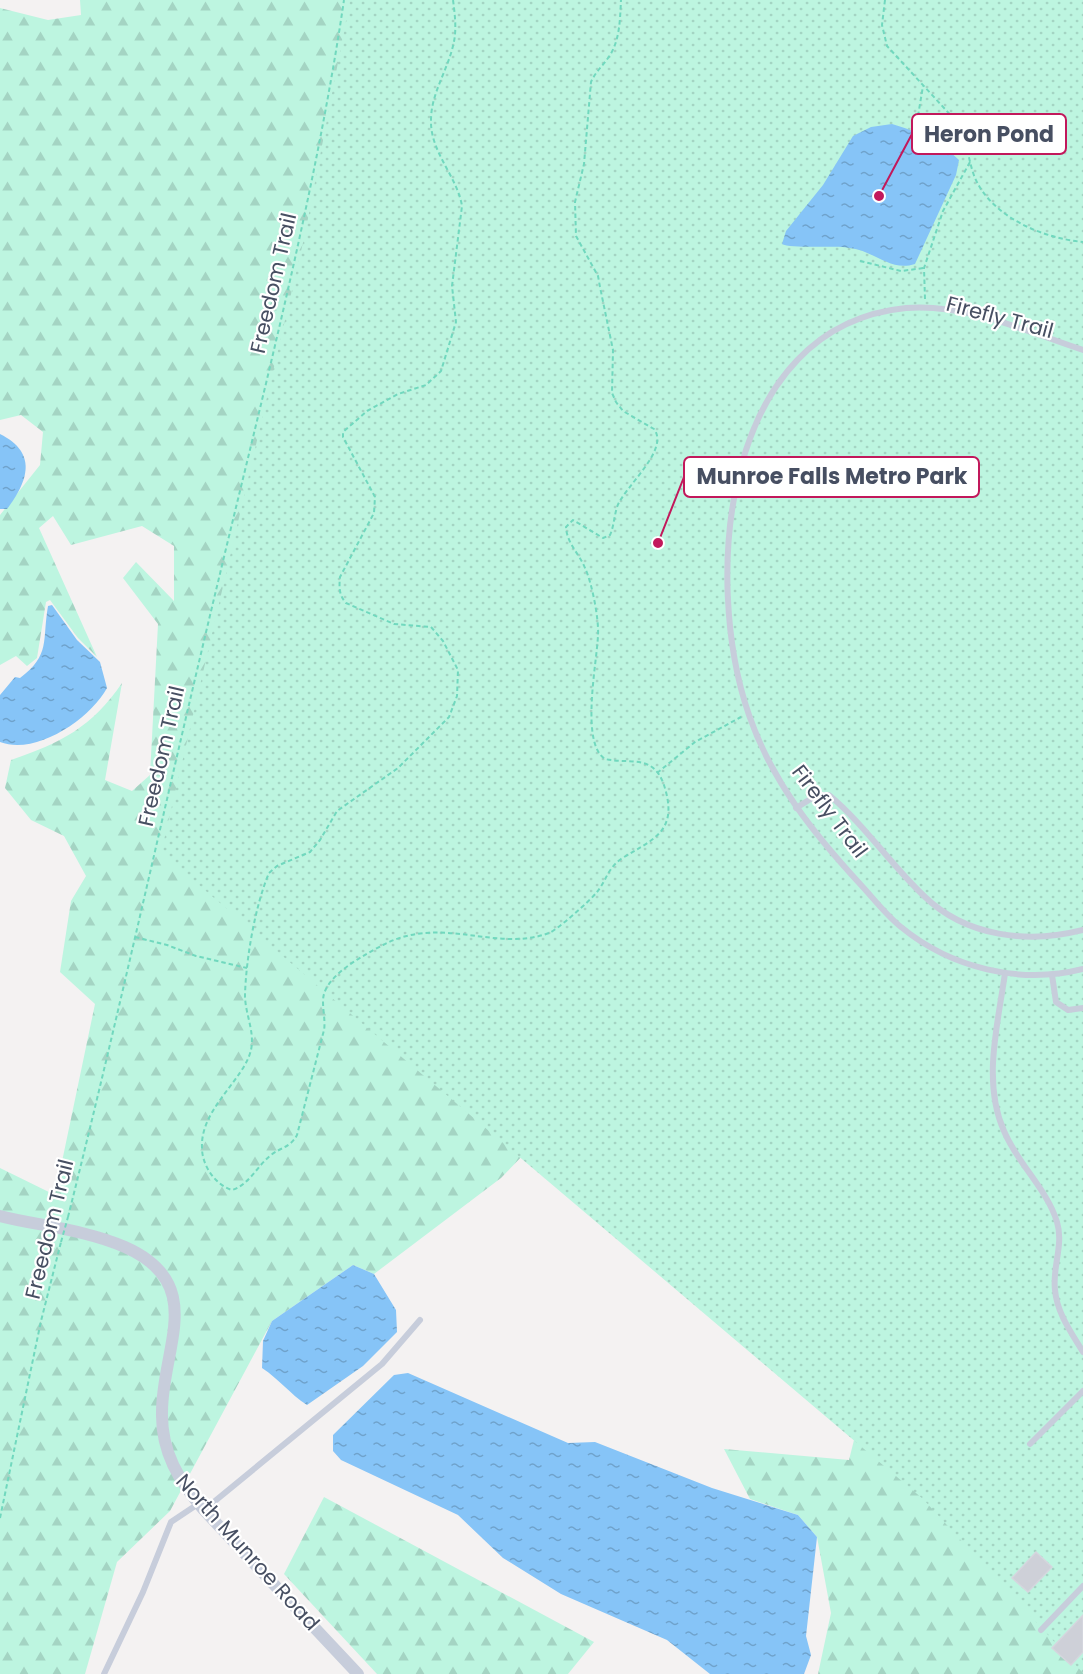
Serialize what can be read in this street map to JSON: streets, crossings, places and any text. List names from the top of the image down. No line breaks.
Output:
{"streets":{"street":["North Munroe Road"],"path":["Freedom Trail"]},"places":["Heron Pond","Munroe Falls Metro Park"]}
